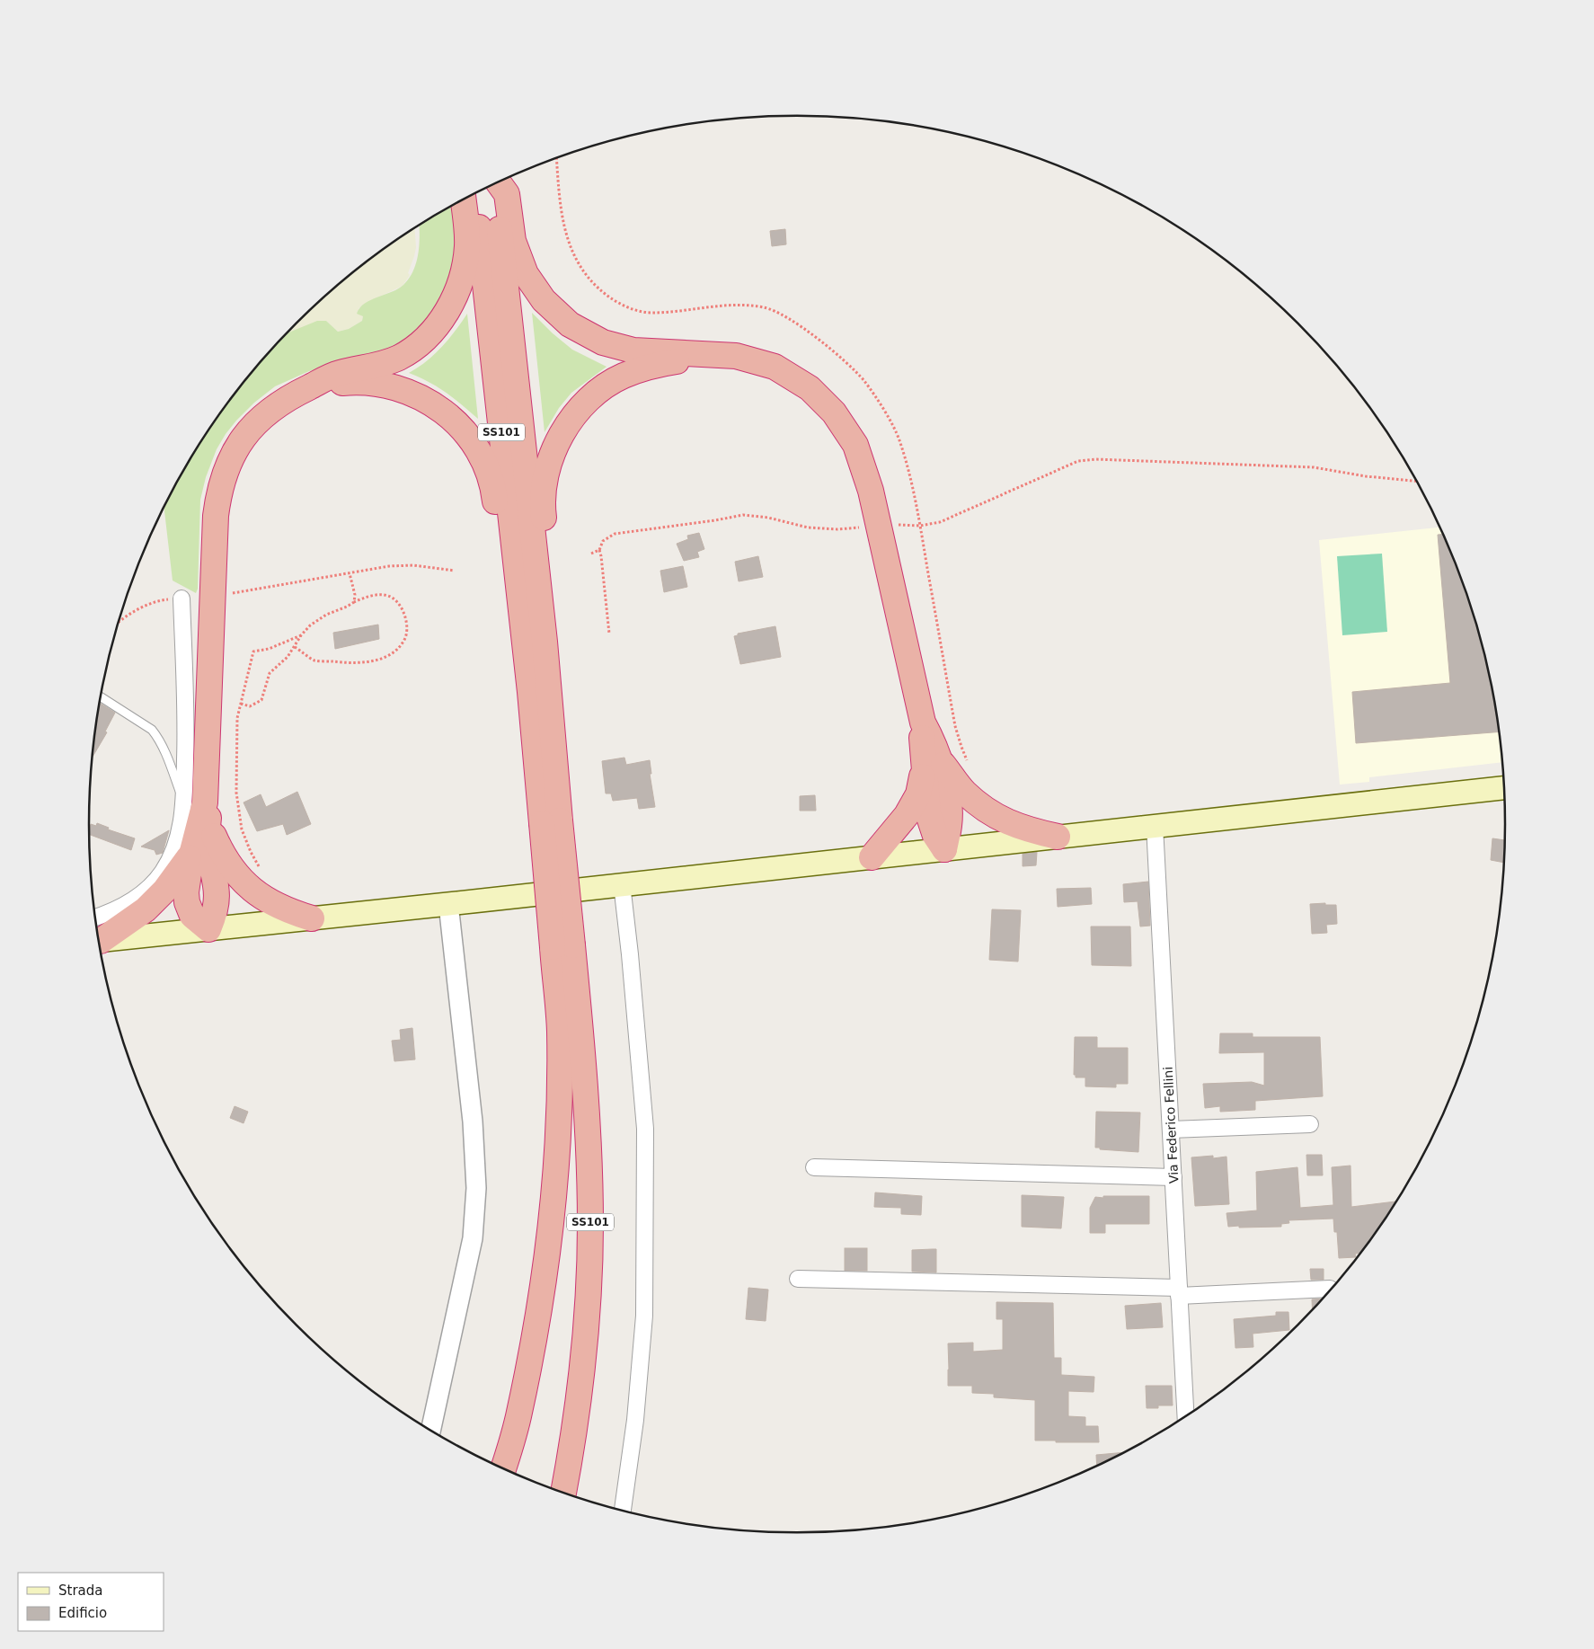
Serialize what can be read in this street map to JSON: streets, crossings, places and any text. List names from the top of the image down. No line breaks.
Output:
{"streets":{"highway":["SS101"],"street":["Via Federico Fellini"]},"legend":["Strada","Edificio"]}
